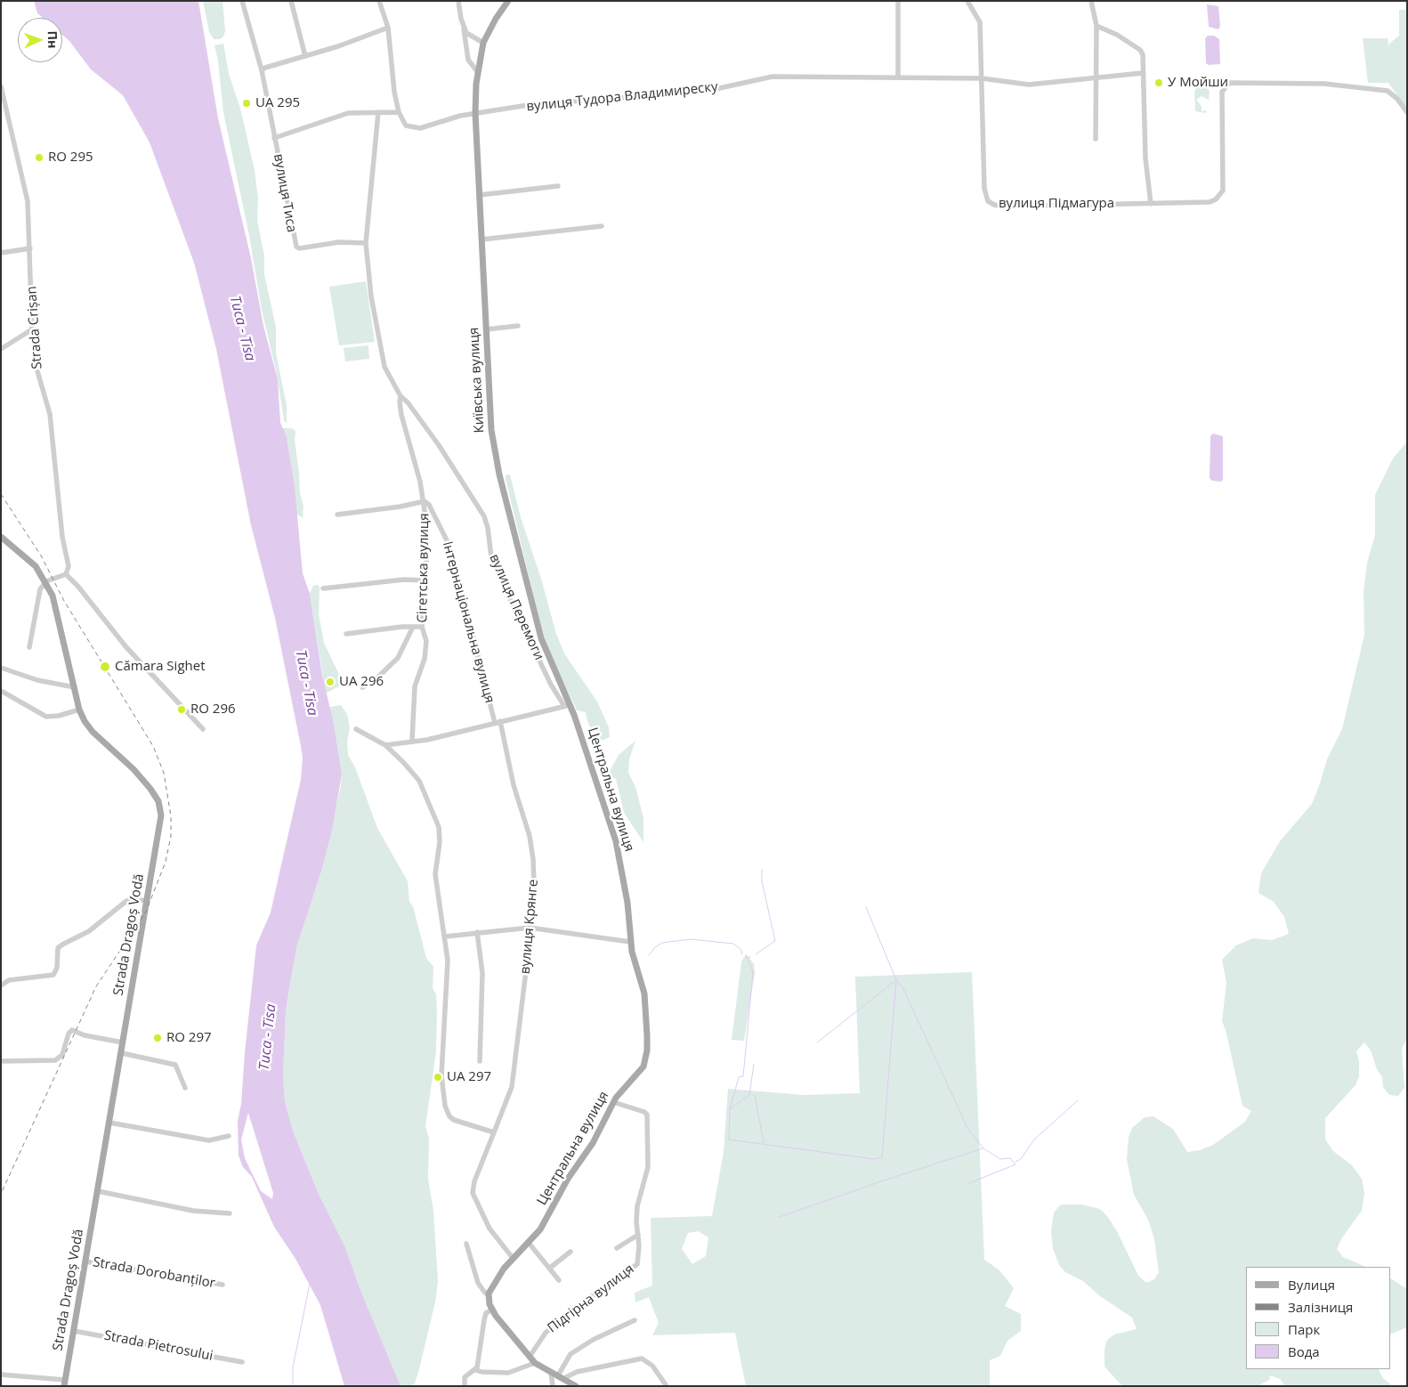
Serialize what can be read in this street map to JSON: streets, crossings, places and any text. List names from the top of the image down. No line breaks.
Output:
{"streets":{"main road":["Київська вулиця","Центральна вулиця","Strada Dragoș Vodă"],"street":["вулиця Тудора Владимиреску","вулиця Тиса","вулиця Підмагура","Strada Crișan","Сігетська вулиця","вулиця Перемоги","Інтернаціональна вулиця","вулиця Крянге","Strada Dorobanților","Підгірна вулиця","Strada Pietrosului"]},"crossings":[["вулиця Тудора Владимиреску","вулиця Підмагура"],["вулиця Тудора Владимиреску","Київська вулиця"],["Київська вулиця","вулиця Перемоги"],["Київська вулиця","Центральна вулиця"],["Сігетська вулиця","вулиця Перемоги"],["Сігетська вулиця","Інтернаціональна вулиця"],["вулиця Перемоги","Центральна вулиця"],["Інтернаціональна вулиця","вулиця Крянге"],["Центральна вулиця","вулиця Крянге"],["Центральна вулиця","Підгірна вулиця"],["Strada Dragoș Vodă","Strada Dorobanților"],["Strada Dragoș Vodă","Strada Pietrosului"]],"water":["Тиса - Tisa"],"places":["У Мойши","UA 295","RO 295","Cămara Sighet","UA 296","RO 296","RO 297","UA 297"],"legend":["Вулиця","Залізниця","Парк","Вода"],"north":"right"}
